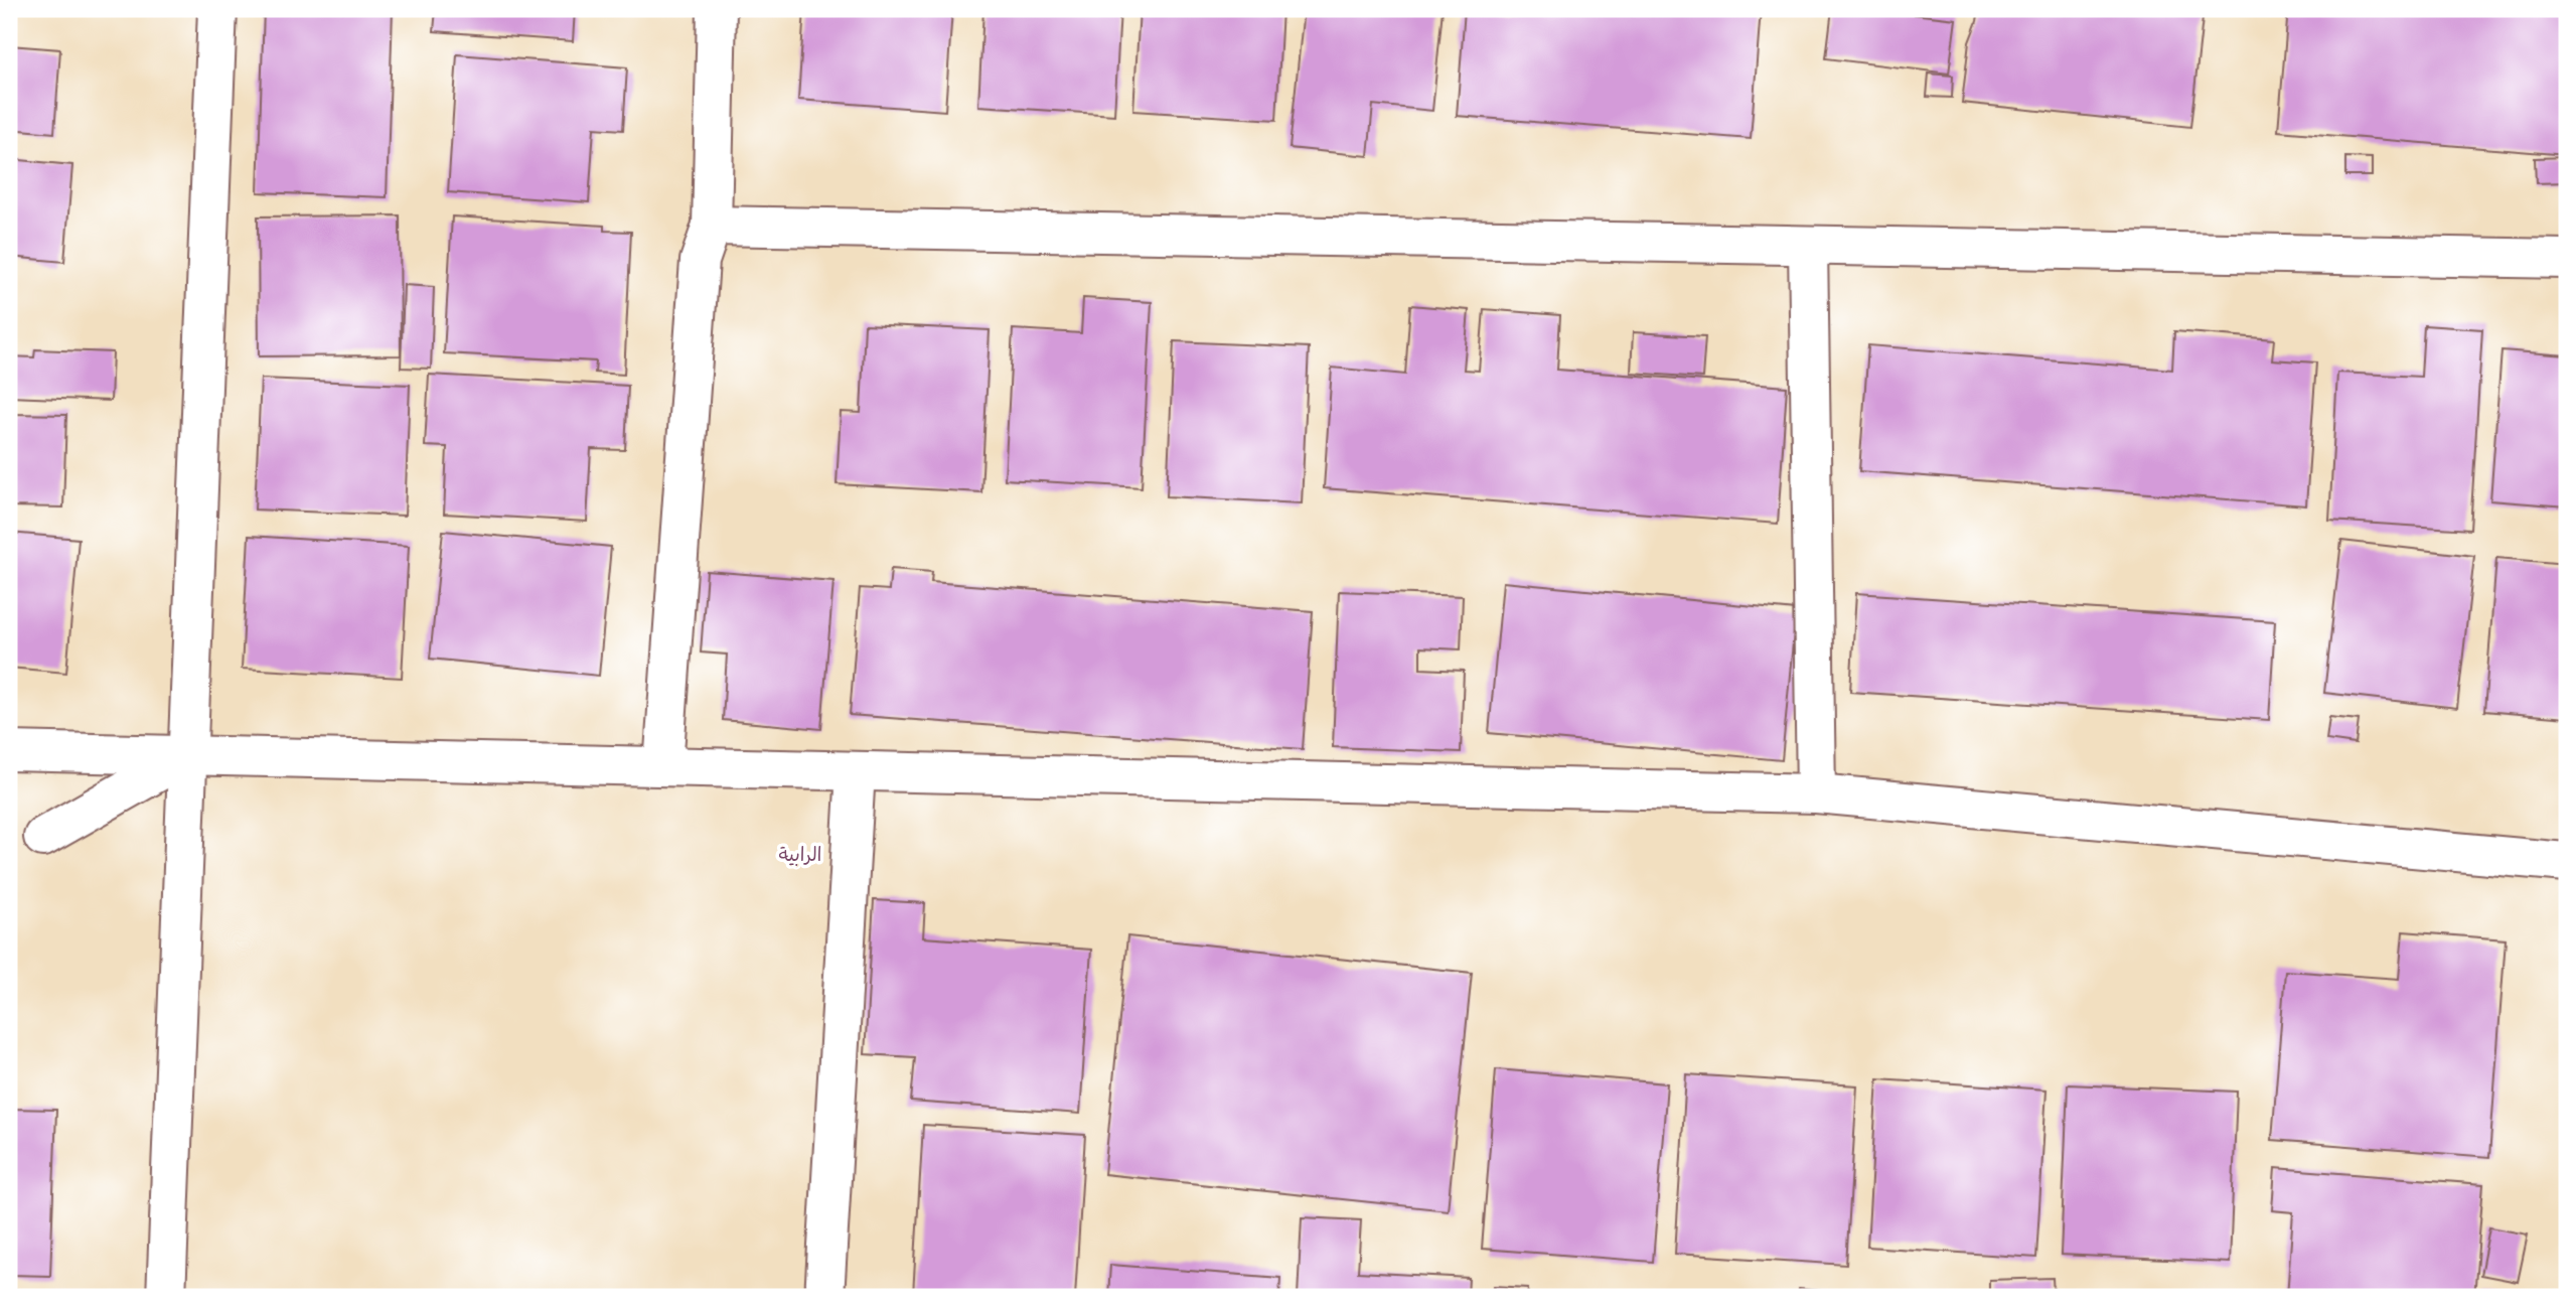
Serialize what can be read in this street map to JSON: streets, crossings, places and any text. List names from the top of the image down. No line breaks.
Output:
{"districts":["الرابية"]}
